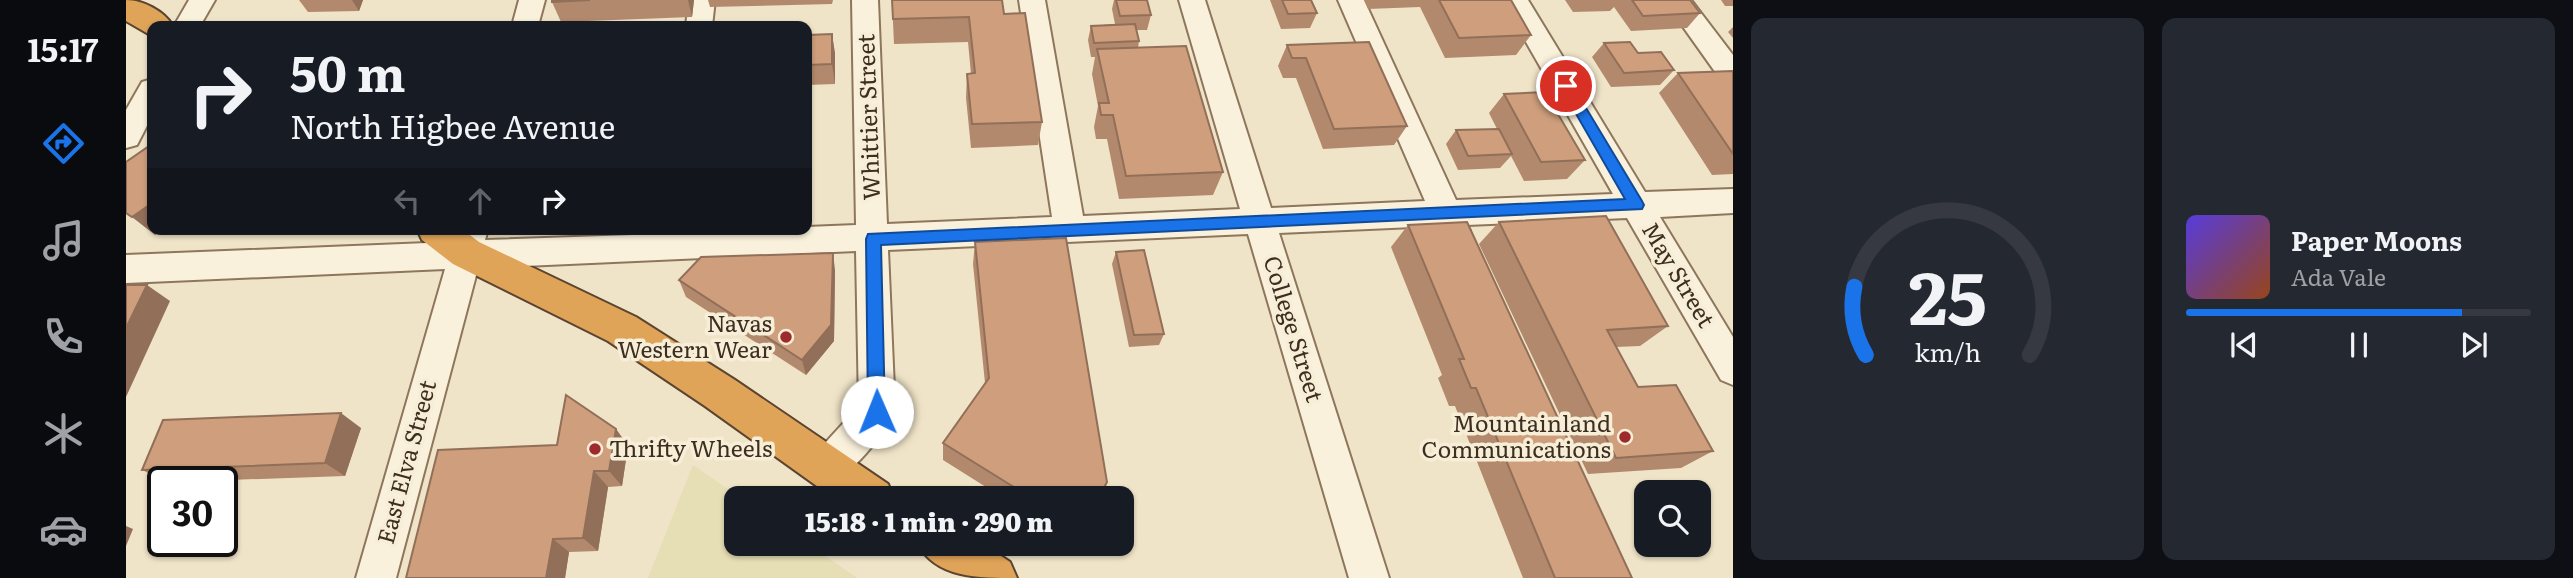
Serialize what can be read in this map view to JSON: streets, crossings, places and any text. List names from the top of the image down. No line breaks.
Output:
{"streets":{"street":["Whittier Street","May Street","College Street","East Elva Street"]},"places":["Navas Western Wear","Mountainland Communications","Thrifty Wheels"],"page":{"tabs":"15:17","turn":["50 m","North Higbee Avenue"],"song":["Paper Moons","Ada Vale"],"limit":"30","trip":"15:18 · 1 min · 290 m","gauge":["25","km/h"]}}
